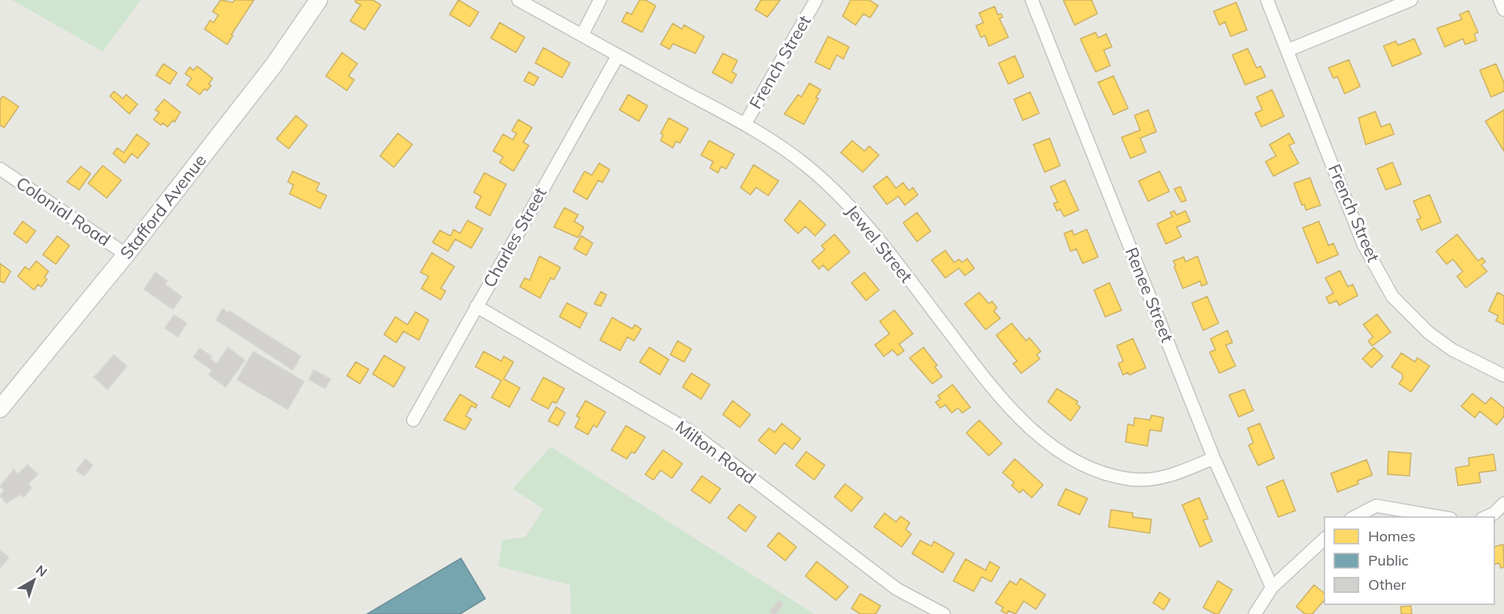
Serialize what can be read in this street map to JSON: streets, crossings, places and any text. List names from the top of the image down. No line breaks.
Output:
{"streets":{"main road":["Stafford Avenue"],"street":["French Street","Colonial Road","Charles Street","Jewel Street","Renee Street","Milton Road"]},"crossings":[["French Street","Jewel Street"],["Stafford Avenue","Colonial Road"],["Charles Street","Jewel Street"],["Charles Street","Milton Road"],["Jewel Street","Renee Street"]],"legend":["Homes","Public","Other"],"north":"top right"}
